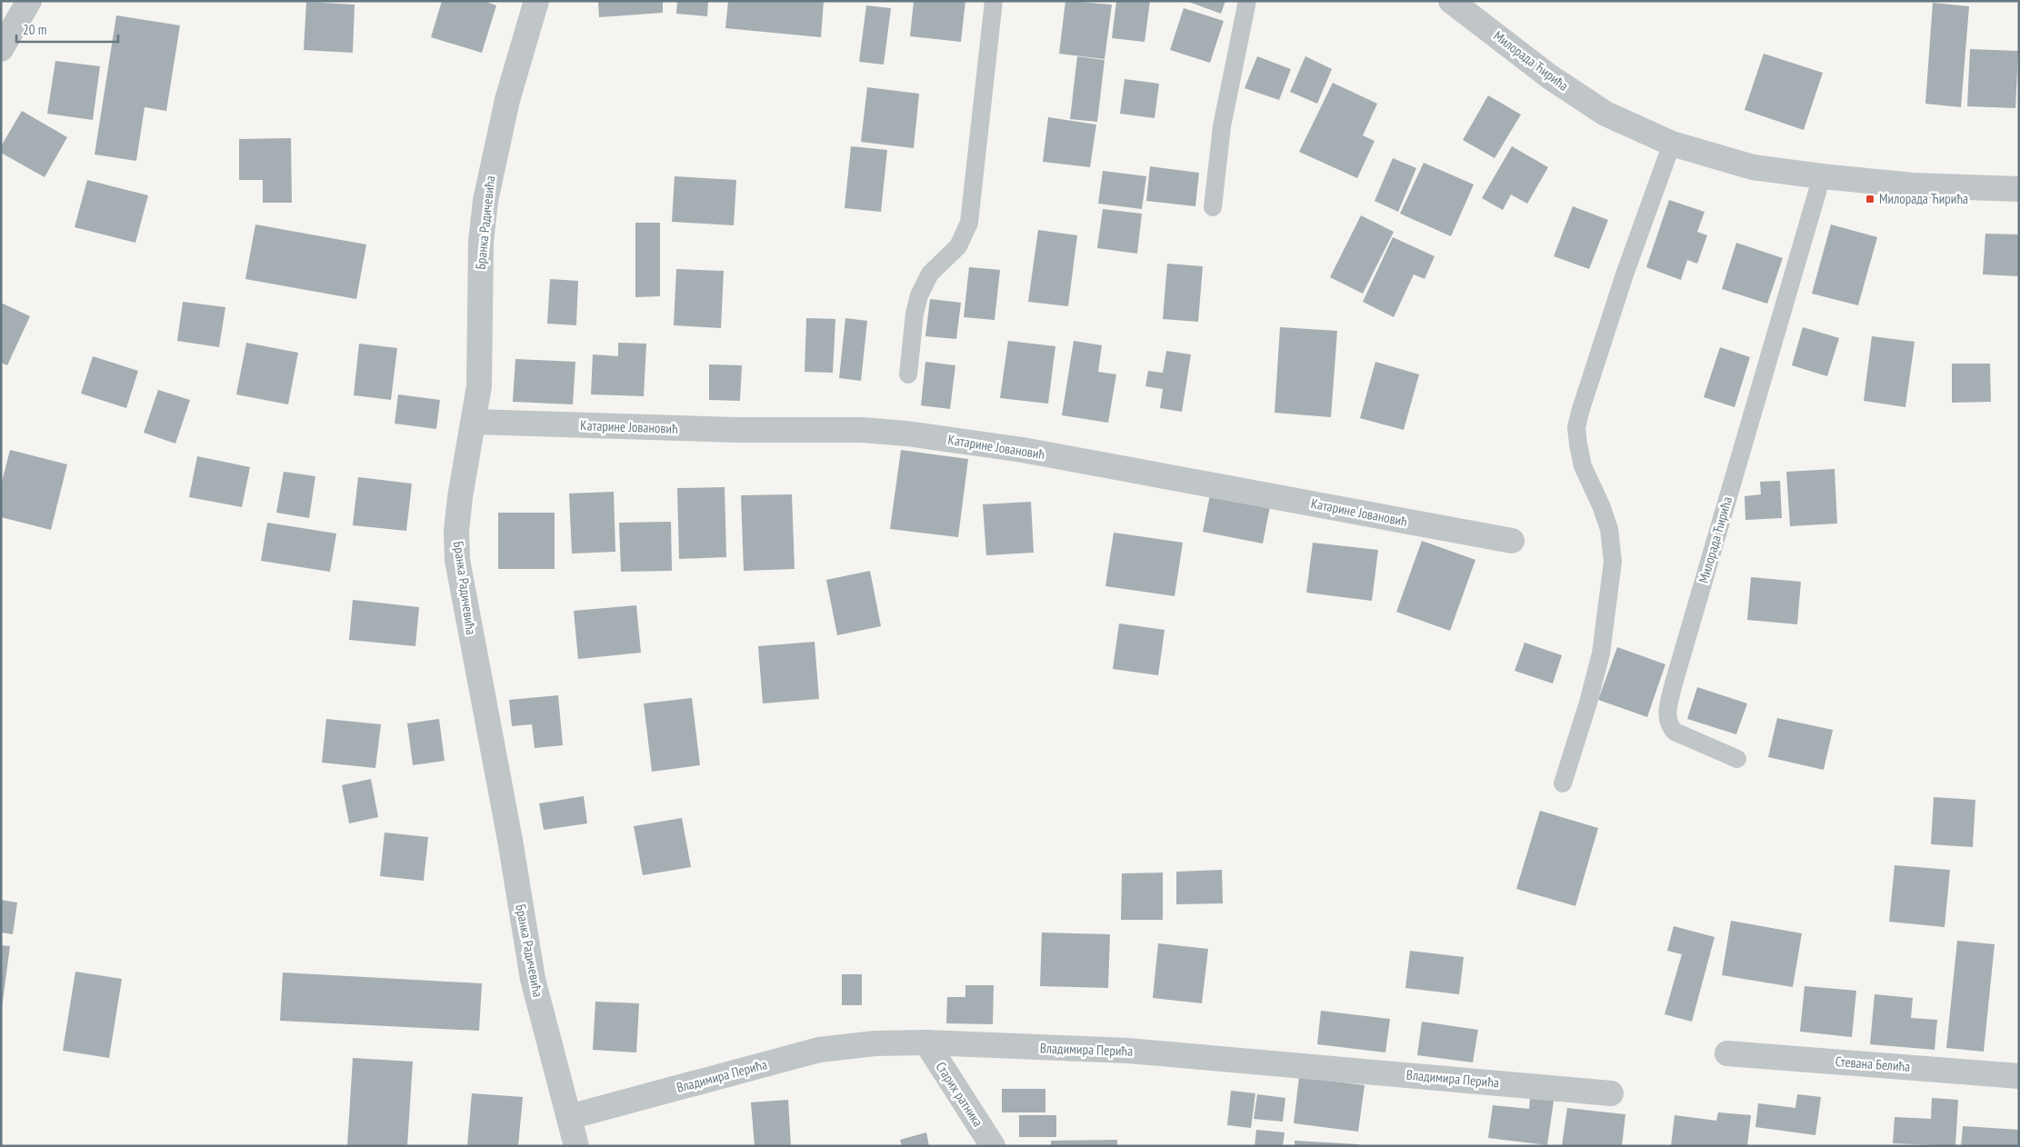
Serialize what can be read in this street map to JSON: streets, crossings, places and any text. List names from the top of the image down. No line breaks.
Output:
{"streets":{"street":["Милорада Ћирића","Бранка Радичевића","Катарине Јовановић","Владимира Перића","Стевана Белића","Старих ратника"]},"crossings":[["Бранка Радичевића","Катарине Јовановић"],["Бранка Радичевића","Владимира Перића"],["Владимира Перића","Старих ратника"]],"places":{"transit":["Милорада Ћирића"]},"scale_bar":"20 m"}
